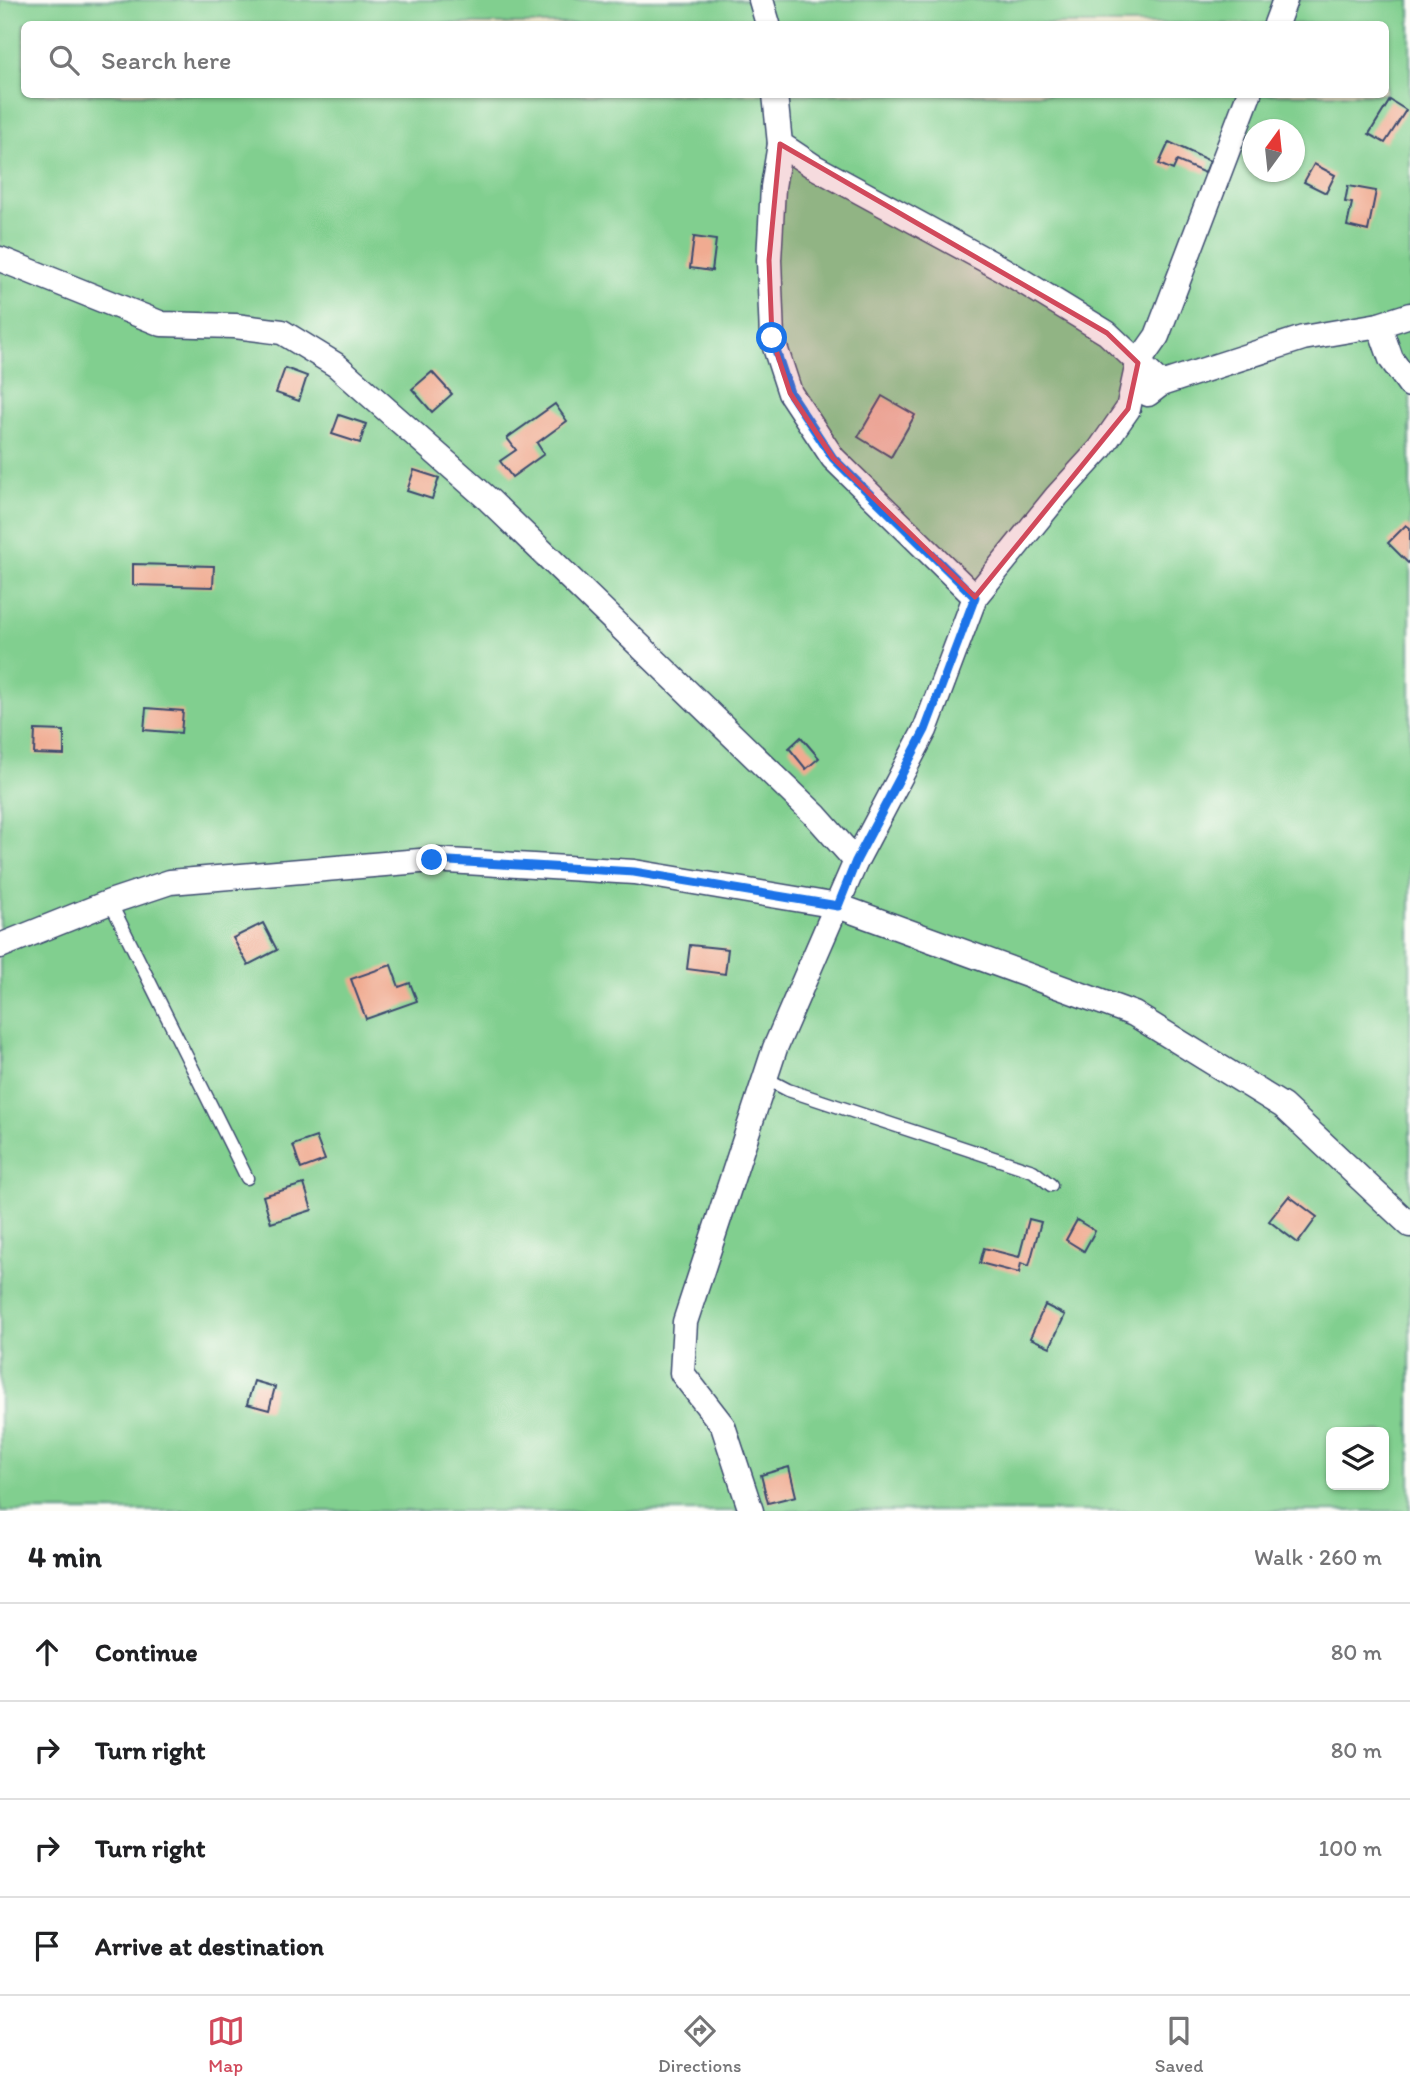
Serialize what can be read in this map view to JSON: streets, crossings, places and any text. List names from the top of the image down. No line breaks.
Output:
{"north":"top","page":{"search":"Search here","heading":["4 min","Walk · 260 m"],"list":[["Continue","80 m"],["Turn right","80 m"],["Turn right","100 m"],"Arrive at destination"],"nav":["Map","Directions","Saved"]}}
